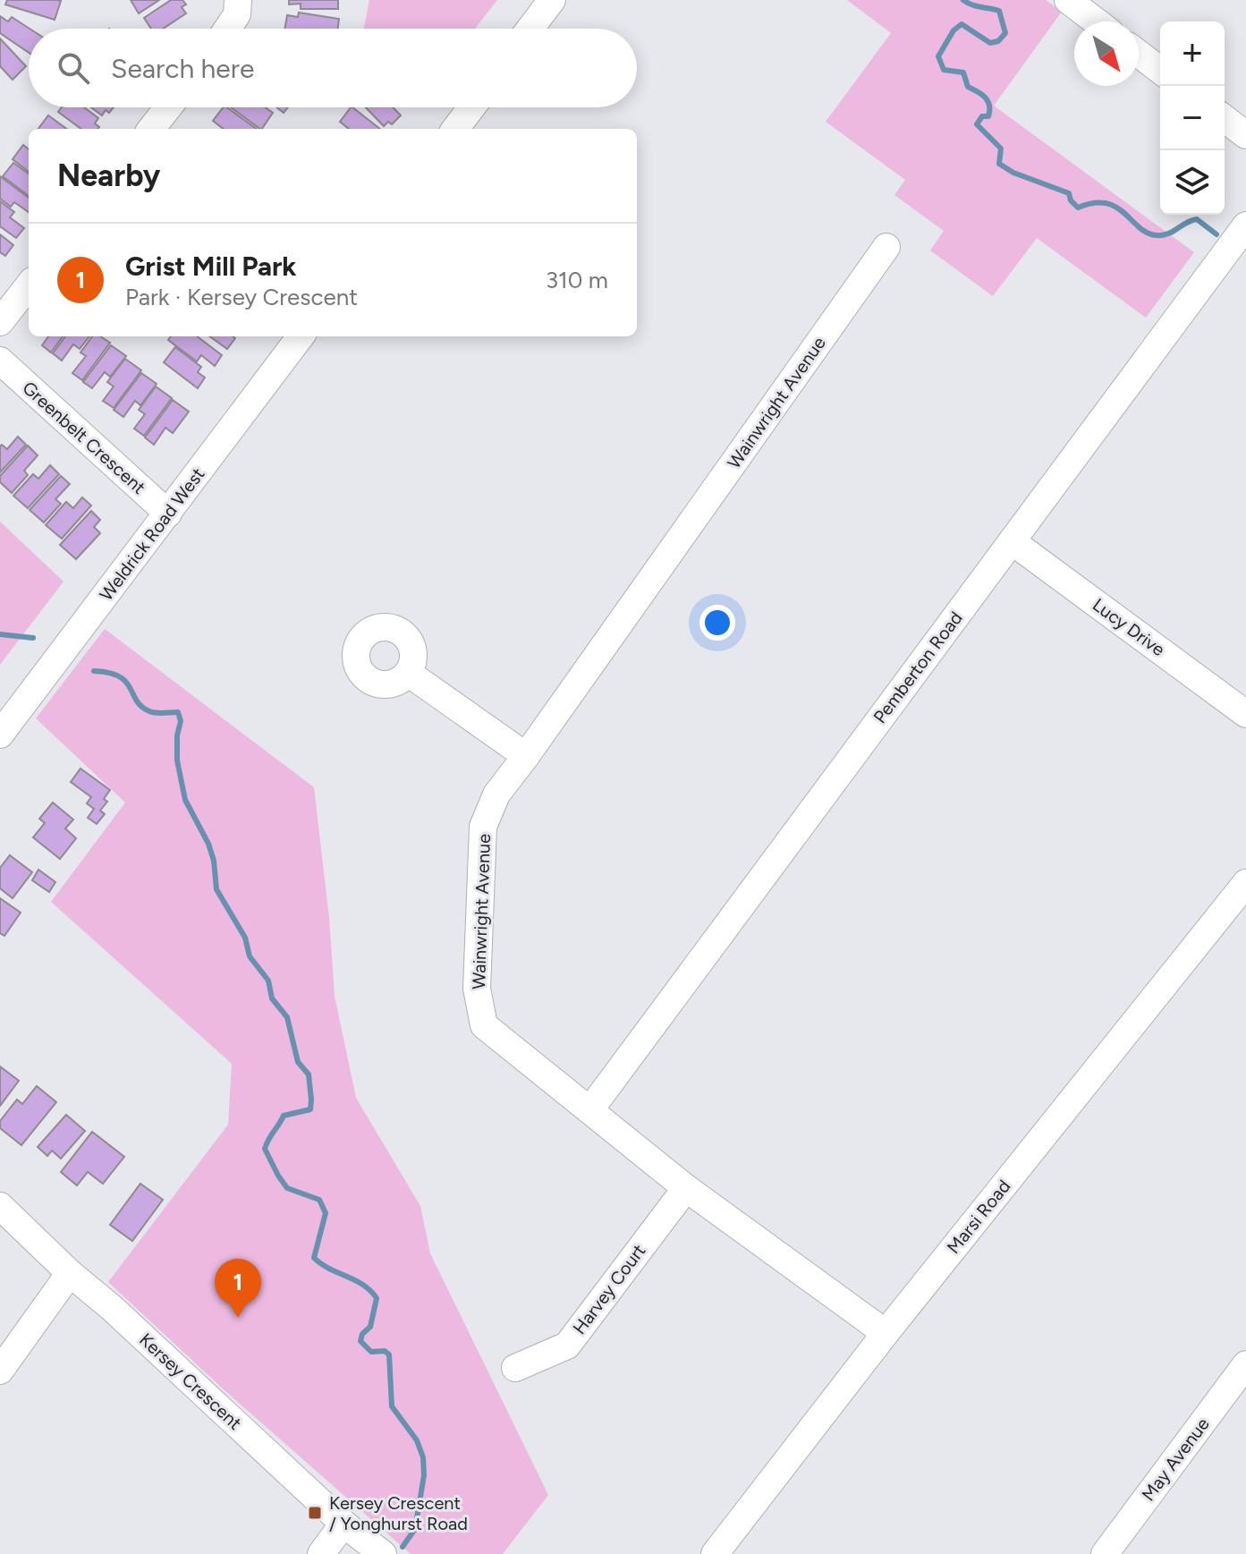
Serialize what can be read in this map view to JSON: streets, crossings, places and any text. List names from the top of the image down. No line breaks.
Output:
{"streets":{"street":["Wainwright Avenue","Greenbelt Crescent","Weldrick Road West","Lucy Drive","Pemberton Road","Marsi Road","Harvey Court","Kersey Crescent","May Avenue"]},"crossings":[["Wainwright Avenue","Pemberton Road"],["Wainwright Avenue","Marsi Road"],["Wainwright Avenue","Harvey Court"],["Greenbelt Crescent","Weldrick Road West"],["Lucy Drive","Pemberton Road"]],"places":{"transit":["Kersey Crescent / Yonghurst Road"]},"north":"bottom right","page":{"map_buttons":["+","−"],"search":"Search here","heading":"Nearby","list":[{"mark":"1","name":"Grist Mill Park","note":"Park · Kersey Crescent","value":"310 m"}],"pins":"1"}}
